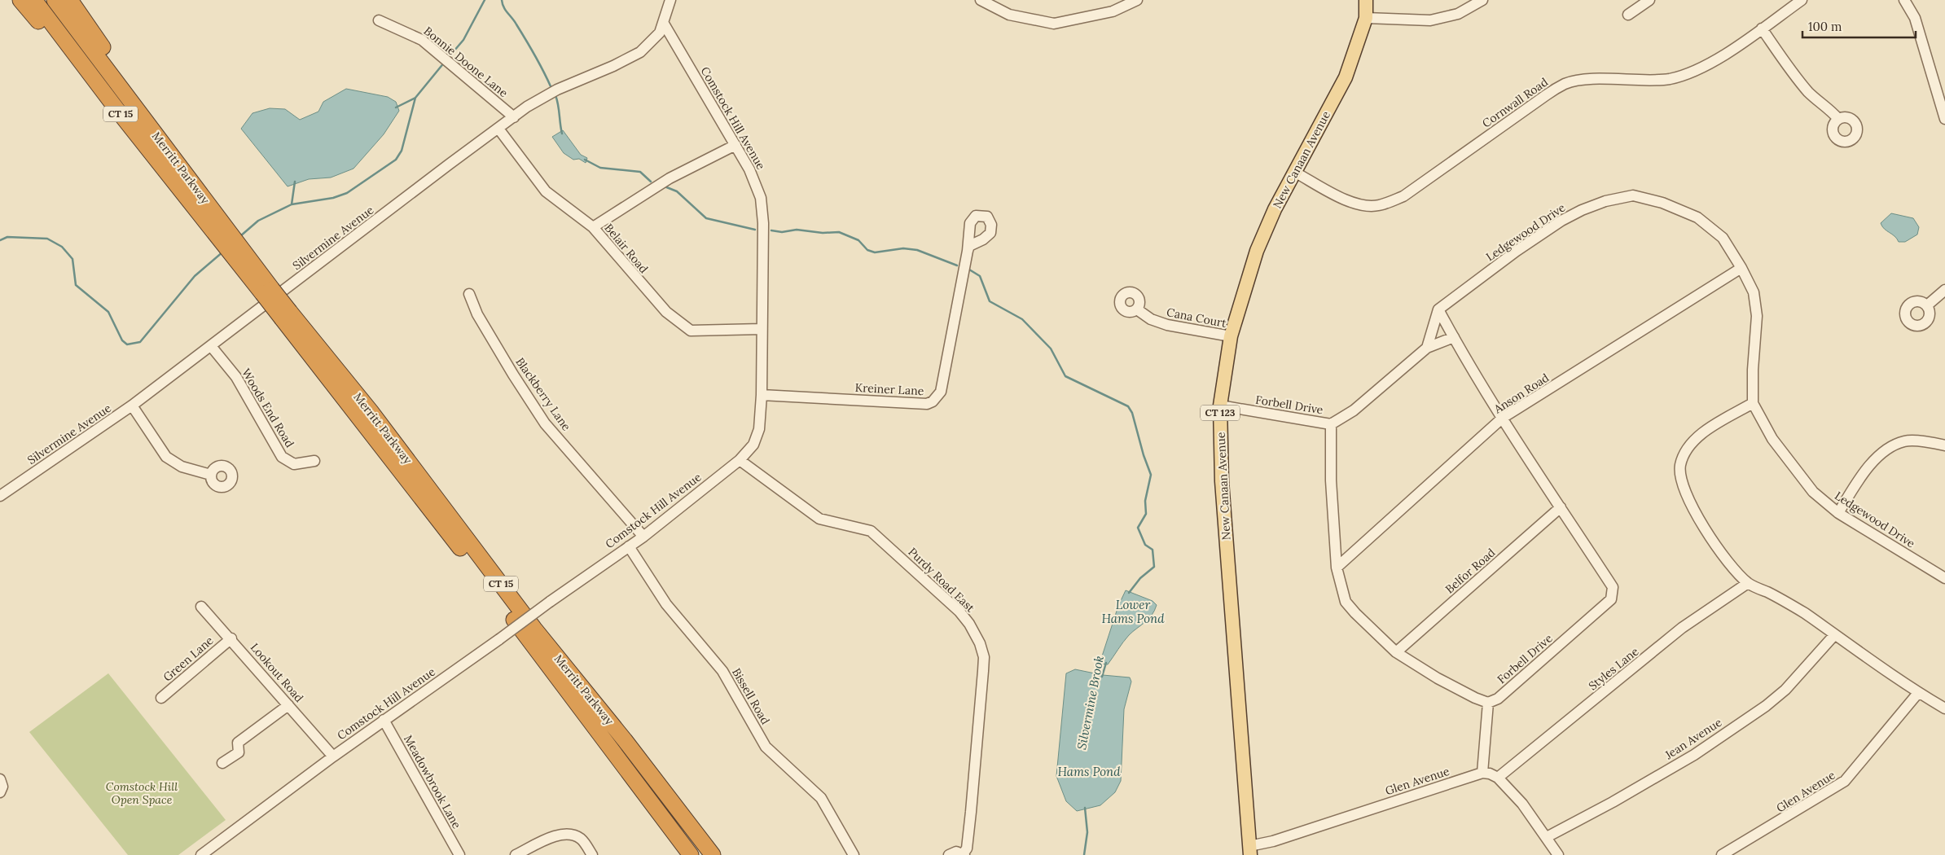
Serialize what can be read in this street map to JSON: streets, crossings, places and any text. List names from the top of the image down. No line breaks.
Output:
{"streets":{"highway":["CT 15","Merritt Parkway"],"main road":["New Canaan Avenue","CT 123"],"street":["Bonnie Doone Lane","Cornwall Road","Comstock Hill Avenue","Ledgewood Drive","Silvermine Avenue","Belair Road","Cana Court","Kreiner Lane","Anson Road","Blackberry Lane","Forbell Drive","Woods End Road","Belfor Road","Purdy Road East","Green Lane","Styles Lane","Lookout Road","Bissell Road","Jean Avenue","Glen Avenue","Meadowbrook Lane"]},"crossings":[["Bonnie Doone Lane","Silvermine Avenue"],["Cornwall Road","New Canaan Avenue"],["Comstock Hill Avenue","Silvermine Avenue"],["Comstock Hill Avenue","Belair Road"],["Comstock Hill Avenue","Kreiner Lane"],["Comstock Hill Avenue","Blackberry Lane"],["Comstock Hill Avenue","Purdy Road East"],["Comstock Hill Avenue","Lookout Road"],["Comstock Hill Avenue","Bissell Road"],["Comstock Hill Avenue","Meadowbrook Lane"],["New Canaan Avenue","Cana Court"],["New Canaan Avenue","Forbell Drive"],["New Canaan Avenue","Glen Avenue"],["Ledgewood Drive","Anson Road"],["Ledgewood Drive","Forbell Drive"],["Silvermine Avenue","Belair Road"],["Silvermine Avenue","Woods End Road"],["Anson Road","Forbell Drive"],["Forbell Drive","Belfor Road"],["Green Lane","Lookout Road"]],"water":["Lower Hams Pond","Silvermine Brook","Hams Pond"],"parks":["Comstock Hill Open Space"],"scale_bar":"100 m"}
